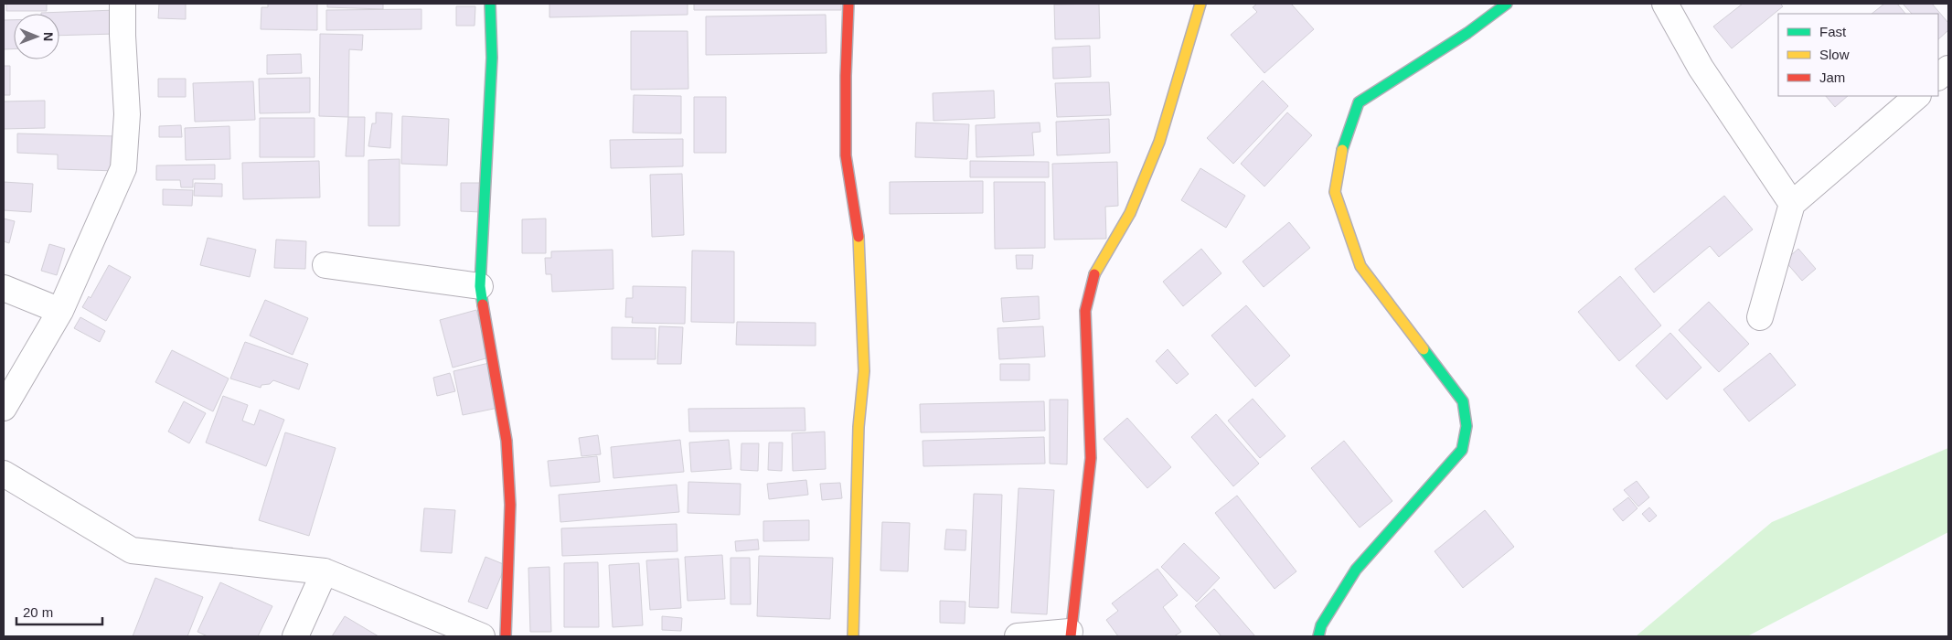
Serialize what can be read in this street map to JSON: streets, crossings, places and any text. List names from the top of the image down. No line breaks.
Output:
{"legend":["Fast","Slow","Jam"],"scale_bar":"20 m","north":"right"}
